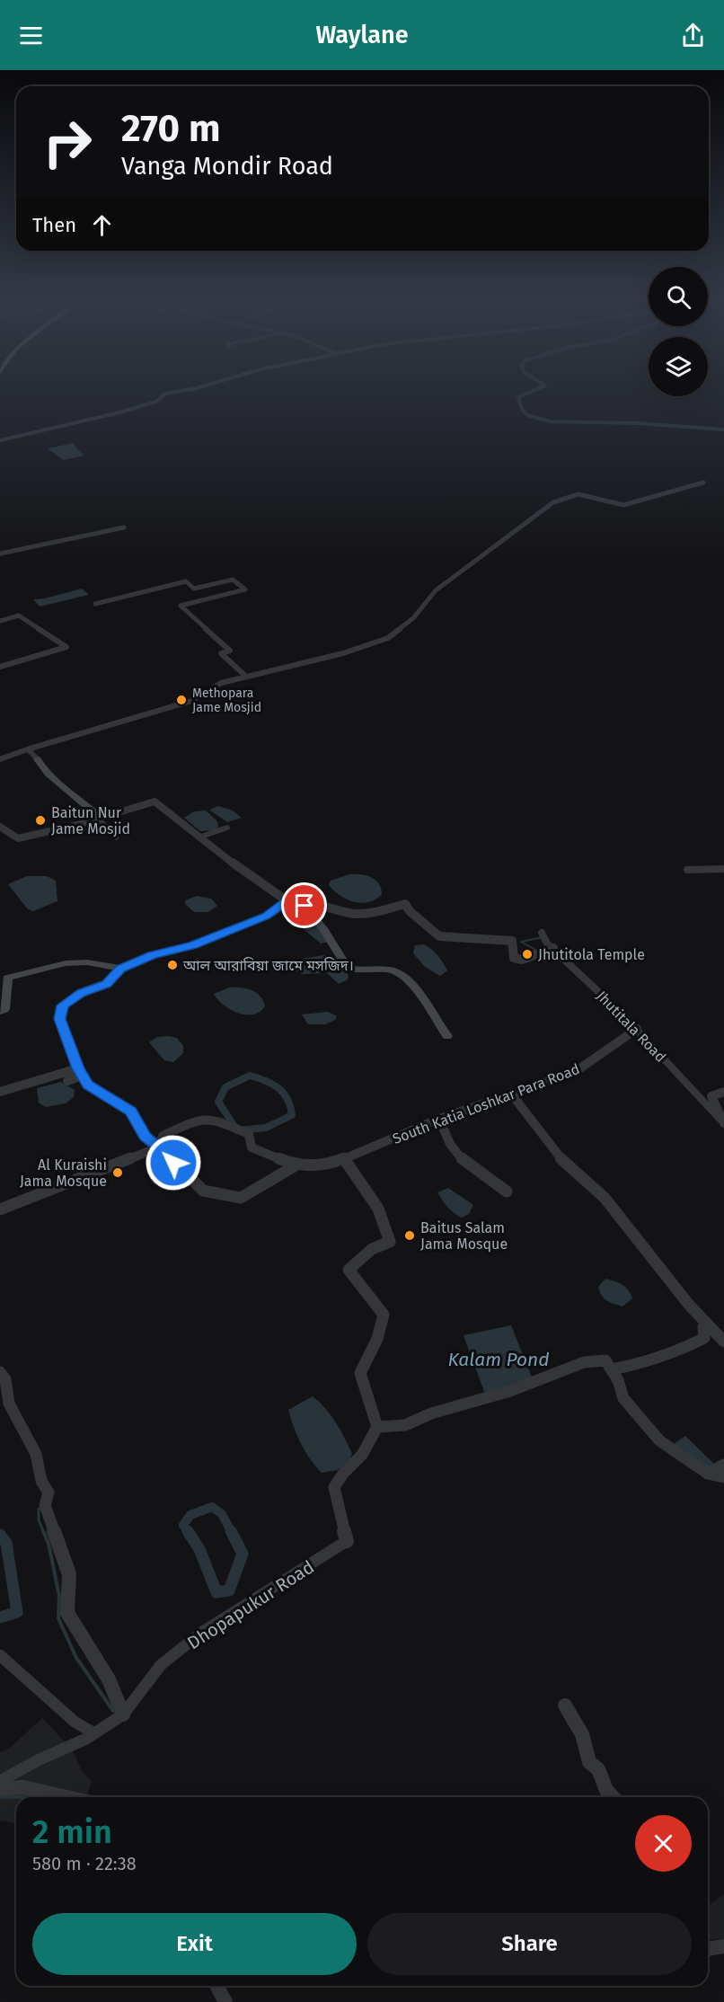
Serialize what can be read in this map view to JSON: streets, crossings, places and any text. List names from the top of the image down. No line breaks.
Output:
{"streets":{"street":["Jhutitala Road","South Katia Loshkar Para Road","Dhopapukur Road"]},"crossings":[["Jhutitala Road","South Katia Loshkar Para Road"]],"water":["Kalam Pond"],"places":["Methopara Jame Mosjid","Baitun Nur Jame Mosjid","Jhutitola Temple","আল আরাবিয়া জামে মসজিদ।","Al Kuraishi Jama Mosque","Baitus Salam Jama Mosque"],"page":{"header":"Waylane","turn":["270 m","Vanga Mondir Road"],"then":"Then","heading":["2 min","580 m · 22:38"],"buttons":["Exit","Share"]}}
